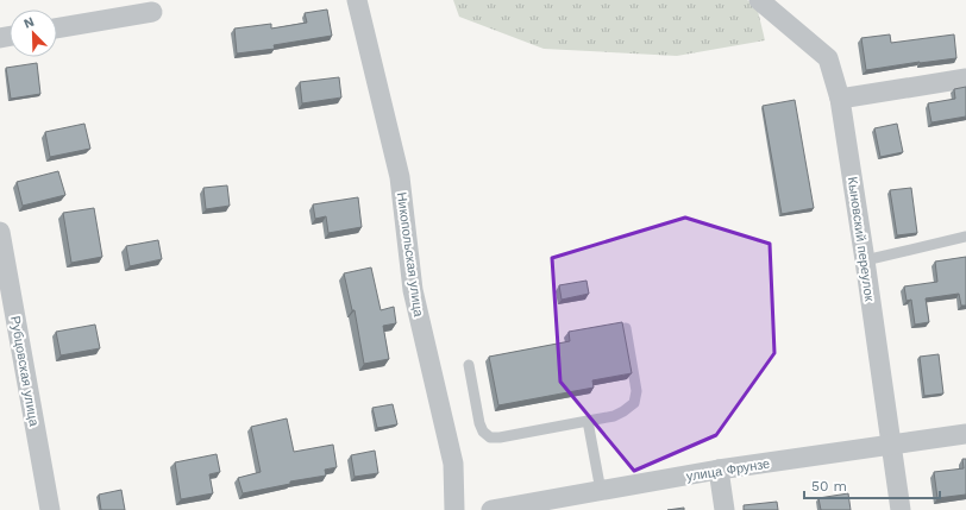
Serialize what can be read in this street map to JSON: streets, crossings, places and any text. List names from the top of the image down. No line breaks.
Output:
{"streets":{"street":["Кыновский переулок","Никопольская улица","Рубцовская улица","улица Фрунзе"]},"crossings":[["Кыновский переулок","улица Фрунзе"]],"scale_bar":"50 m","north":"top left"}
